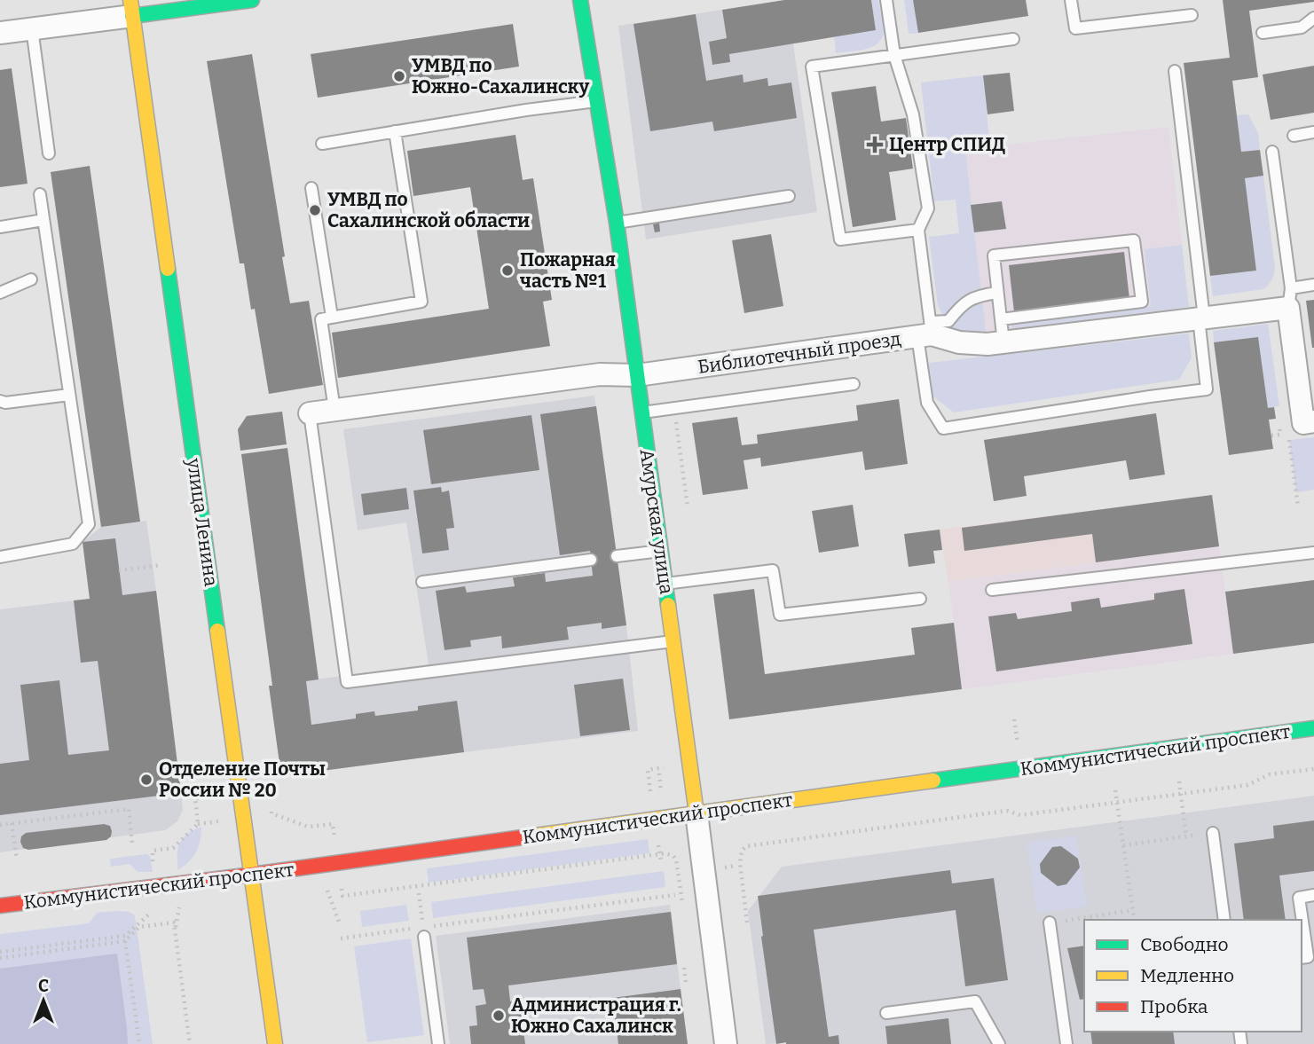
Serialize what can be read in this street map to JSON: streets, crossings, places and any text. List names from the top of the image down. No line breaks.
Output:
{"streets":{"main road":["Амурская улица","улица Ленина","Коммунистический проспект"],"street":["Библиотечный проезд"]},"crossings":[["Библиотечный проезд","Амурская улица"],["Амурская улица","Коммунистический проспект"],["улица Ленина","Коммунистический проспект"]],"places":{"other":["УМВД по Южно-Сахалинску","УМВД по Сахалинской области","Пожарная часть №1","Отделение Почты России № 20","Администрация г. Южно Сахалинск"],"health":["Центр СПИД"]},"legend":["Свободно","Медленно","Пробка"],"north":"top"}
